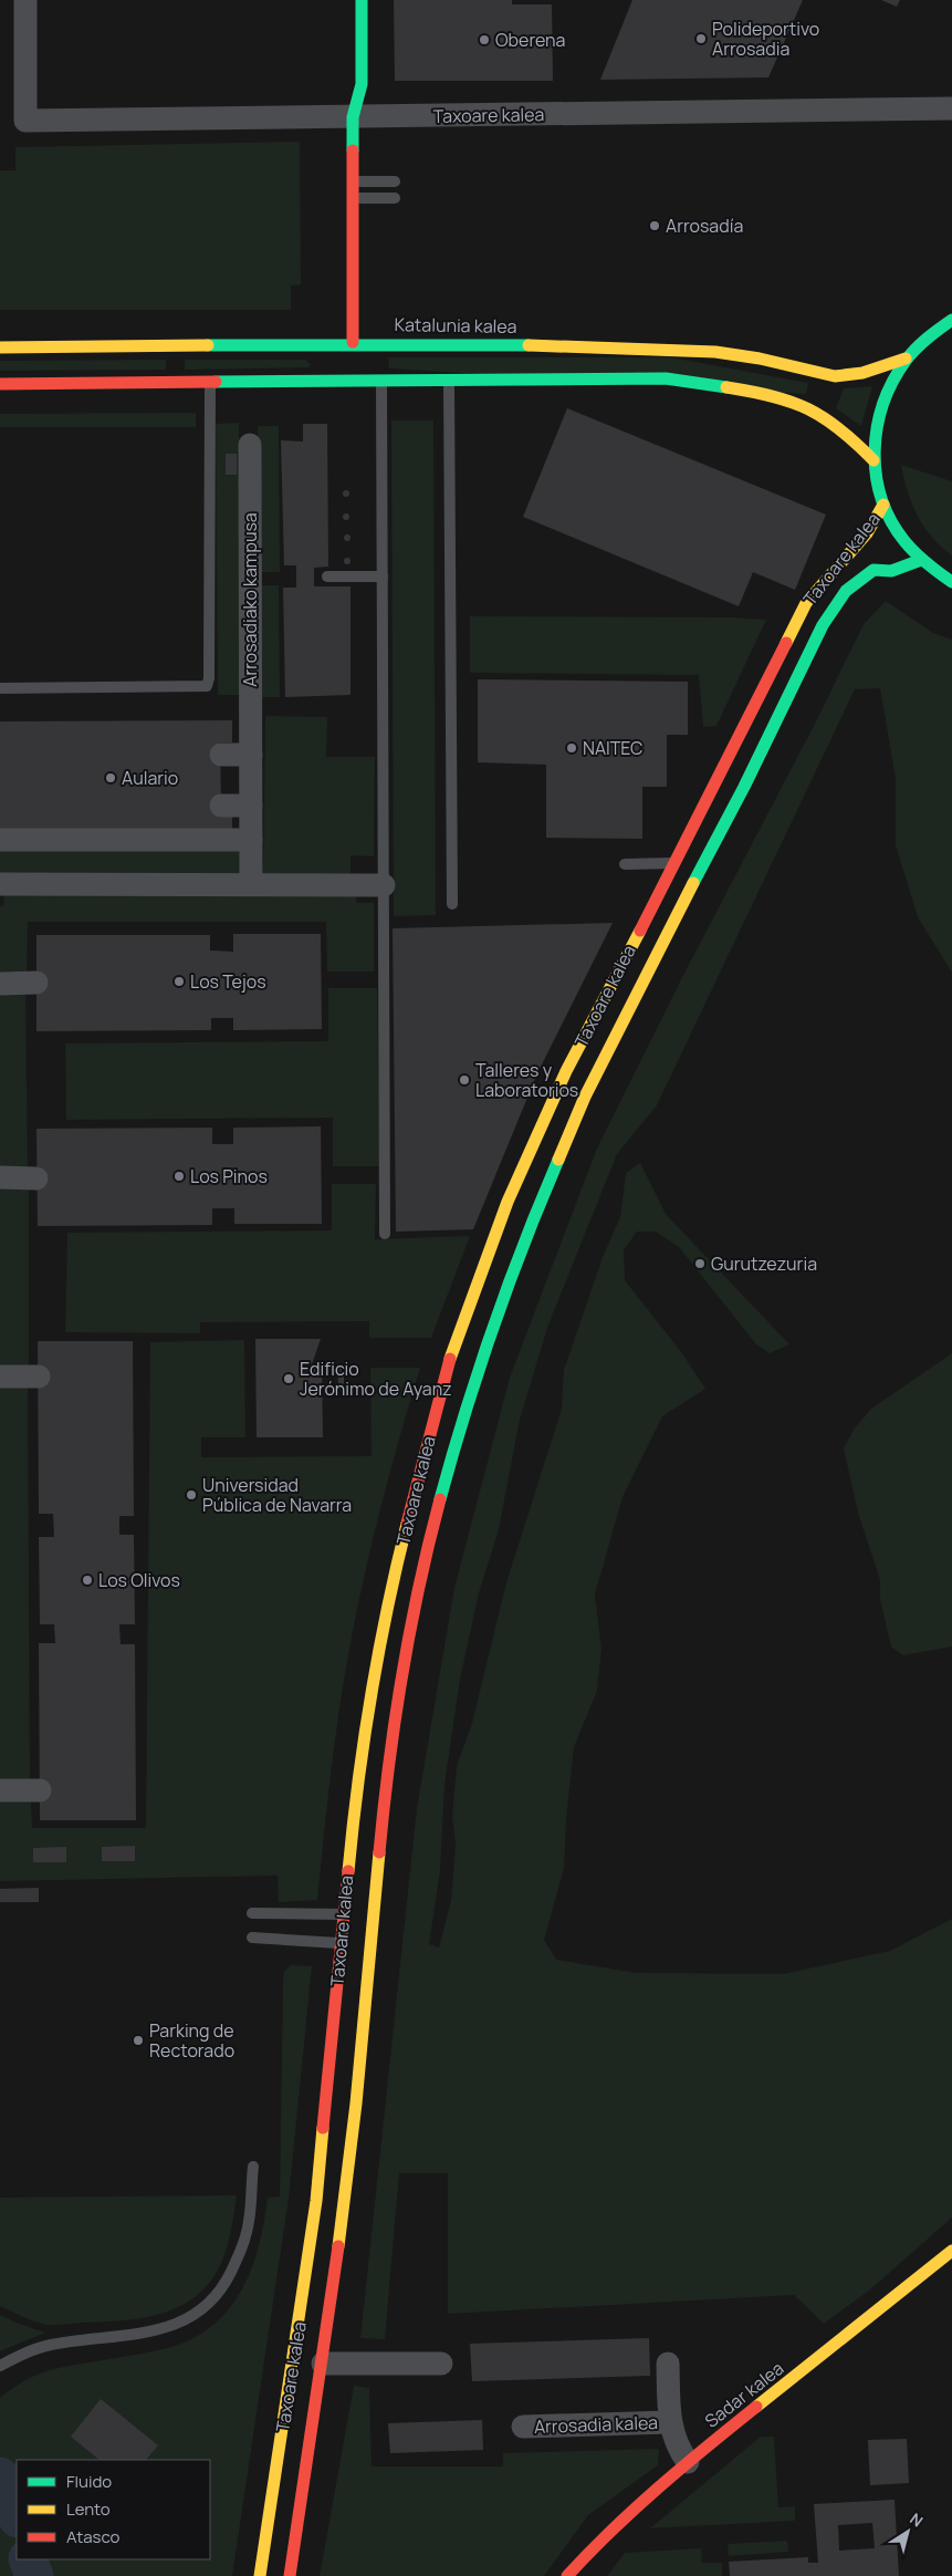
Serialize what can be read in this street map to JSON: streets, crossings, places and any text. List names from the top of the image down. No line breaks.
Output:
{"streets":{"street":["Taxoare kalea","Katalunia kalea","Arrosadiako kampusa","Sadar kalea","Arrosadia kalea"]},"crossings":[["Sadar kalea","Arrosadia kalea"]],"places":["Polideportivo Arrosadia","Oberena","Arrosadía","NAITEC","Aulario","Los Tejos","Talleres y Laboratorios","Los Pinos","Gurutzezuria","Edificio Jerónimo de Ayanz","Universidad Pública de Navarra","Los Olivos","Parking de Rectorado"],"legend":["Fluido","Lento","Atasco"],"north":"top right"}
